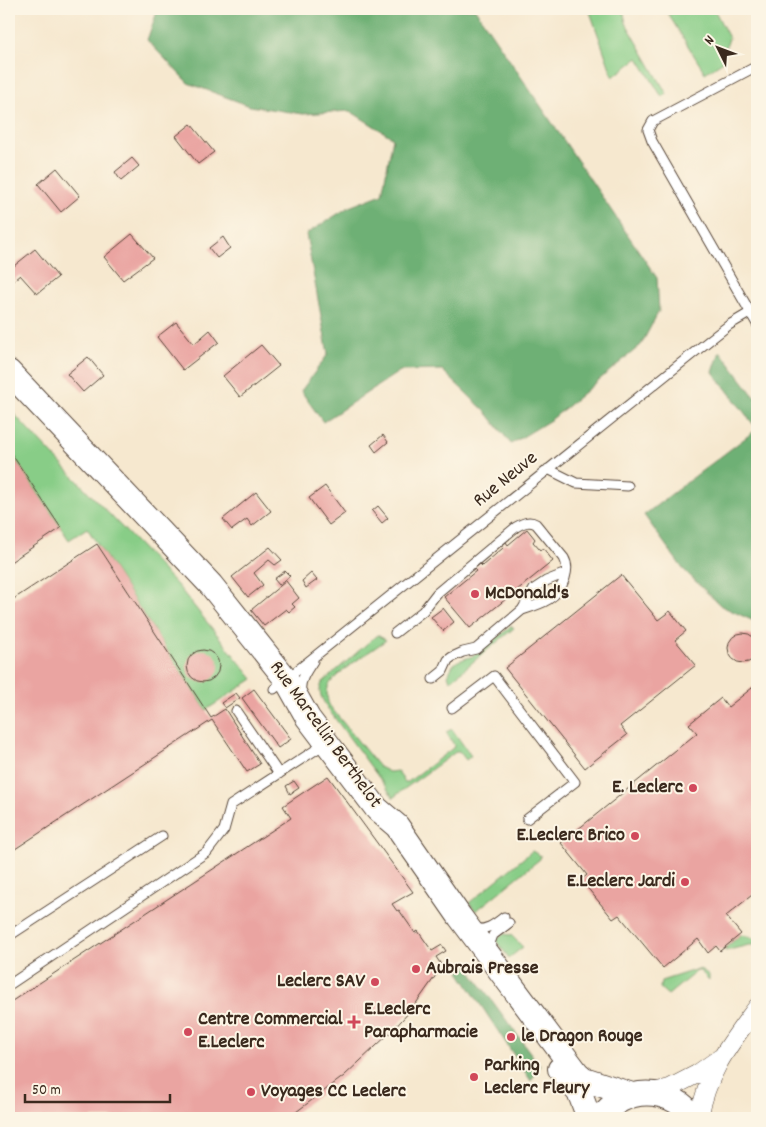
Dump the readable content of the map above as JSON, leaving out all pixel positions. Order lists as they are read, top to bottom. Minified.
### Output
{"streets":{"main road":["Rue Marcellin Berthelot"],"lane":["Rue Neuve"]},"crossings":[["Rue Neuve","Rue Marcellin Berthelot"]],"places":{"other":["McDonald's","E. Leclerc","E.Leclerc Brico","E.Leclerc Jardi","Aubrais Presse","Leclerc SAV","Centre Commercial E.Leclerc","le Dragon Rouge","Parking Leclerc Fleury","Voyages CC Leclerc"],"health":["E.Leclerc Parapharmacie"]},"scale_bar":"50 m","north":"top left"}
